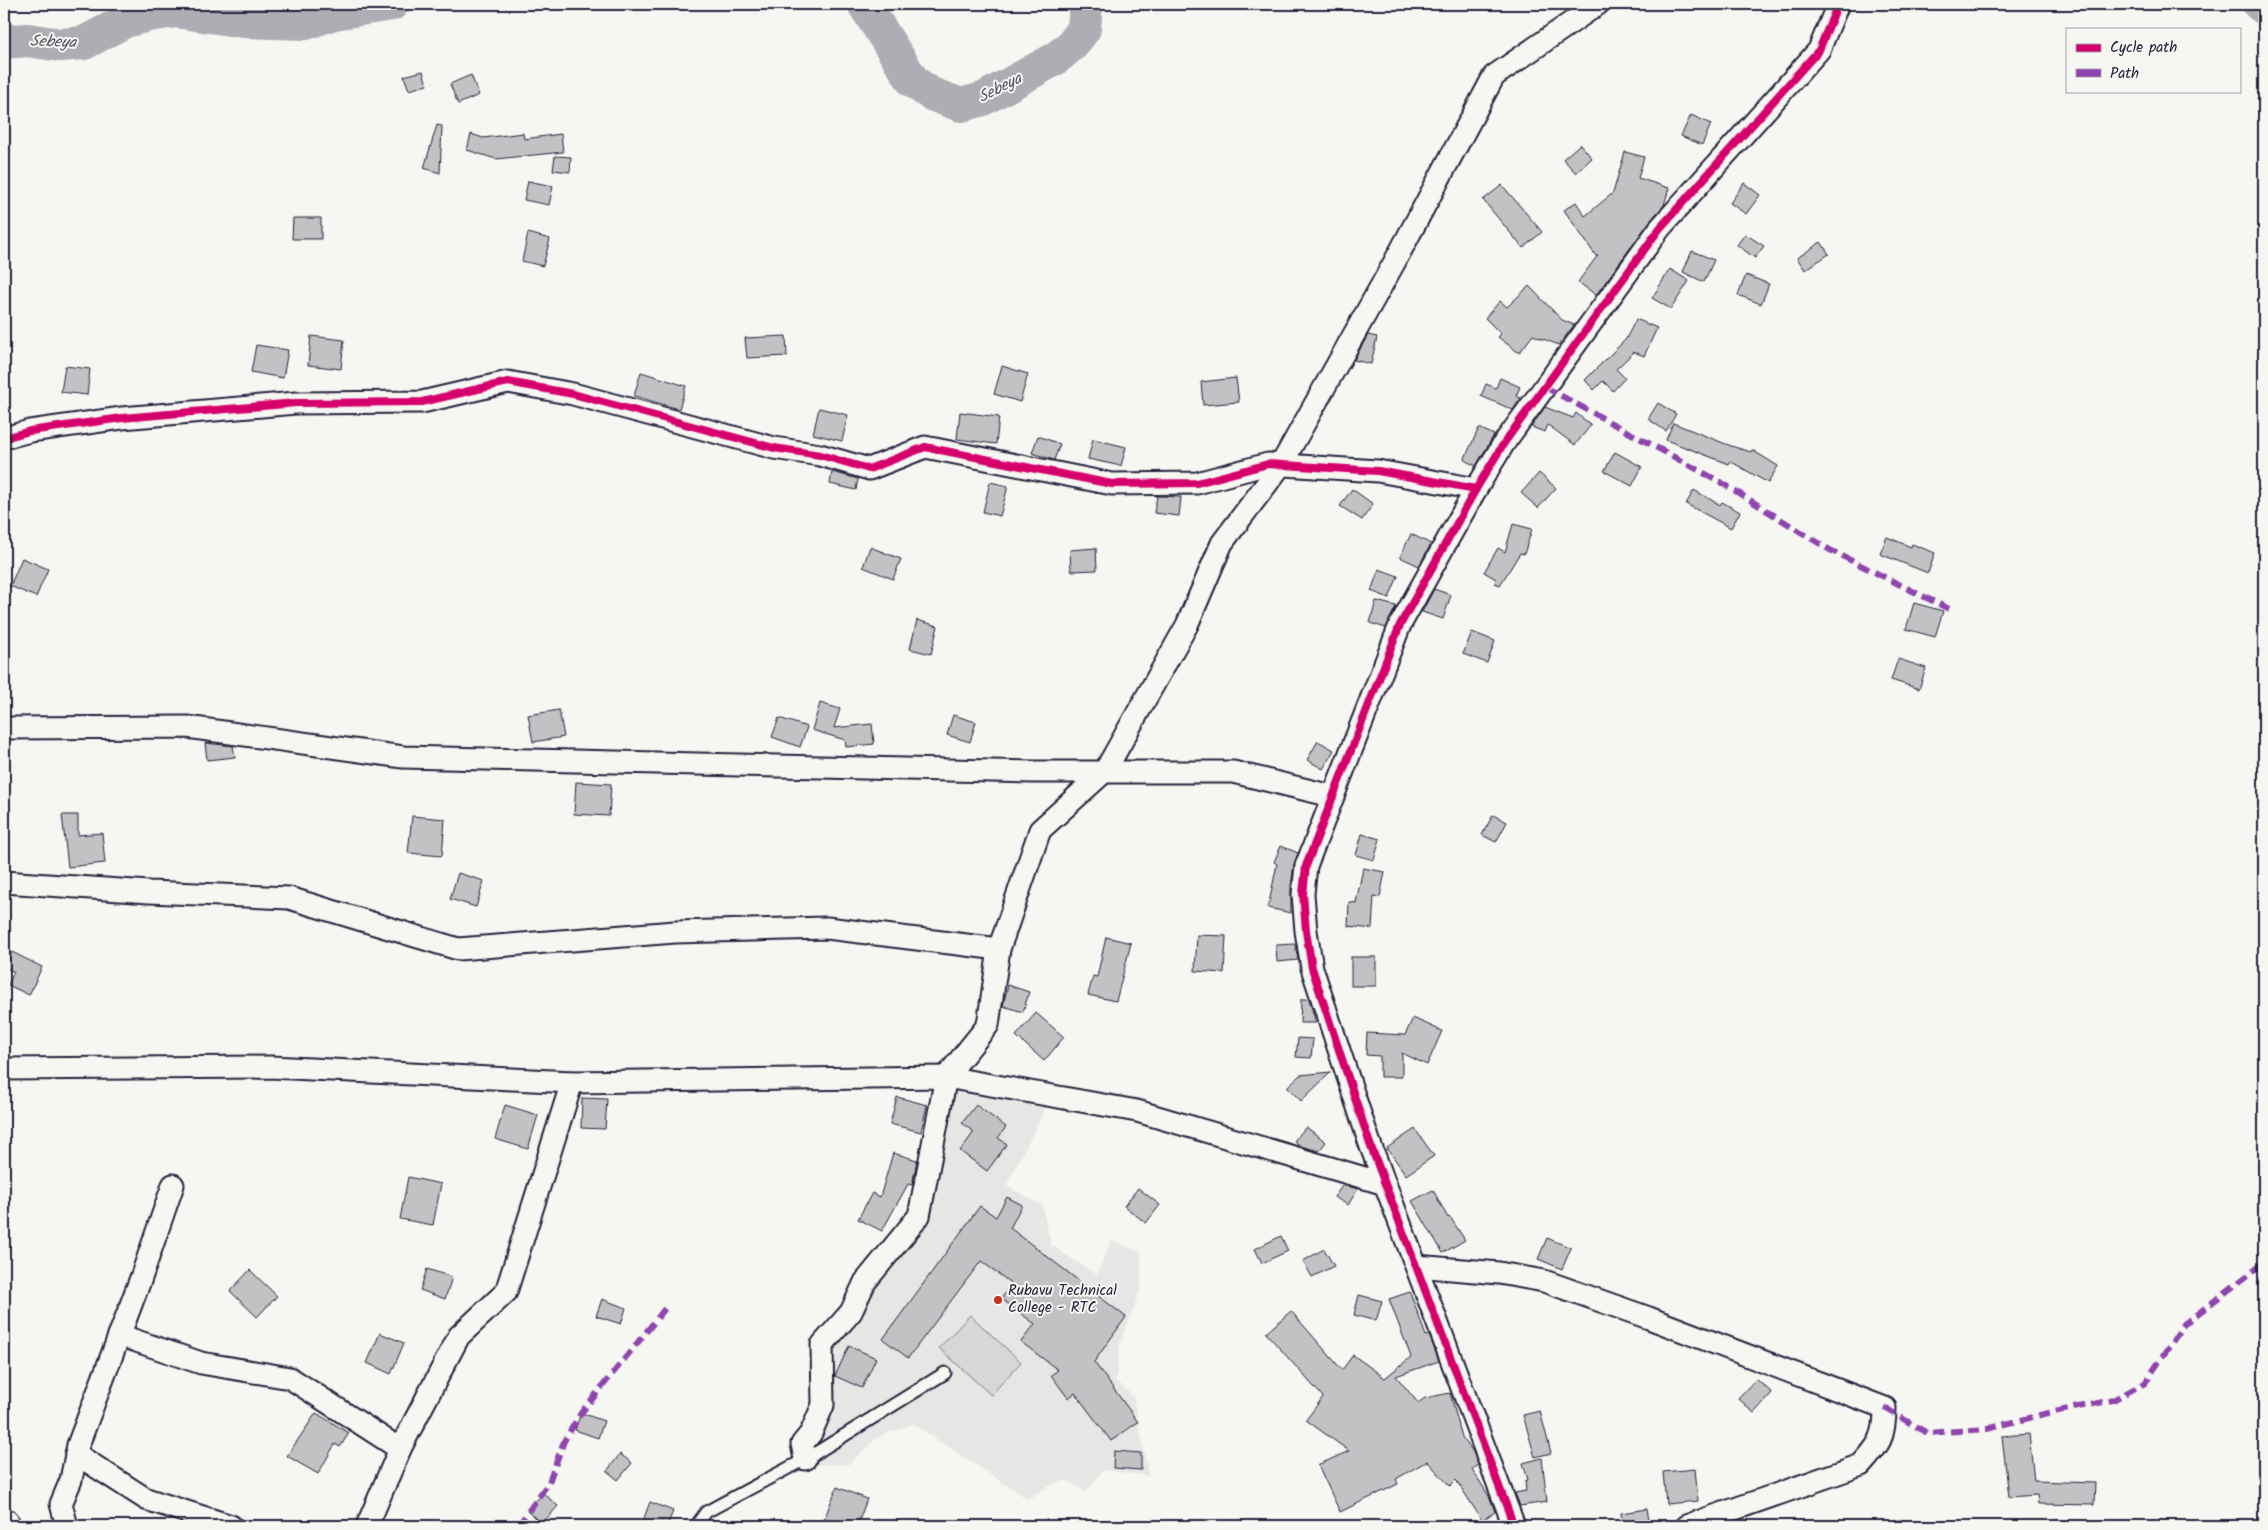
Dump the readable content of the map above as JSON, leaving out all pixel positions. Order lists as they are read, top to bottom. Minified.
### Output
{"water":["Sebeya"],"places":["Rubavu Technical College - RTC"],"legend":["Cycle path","Path"]}
